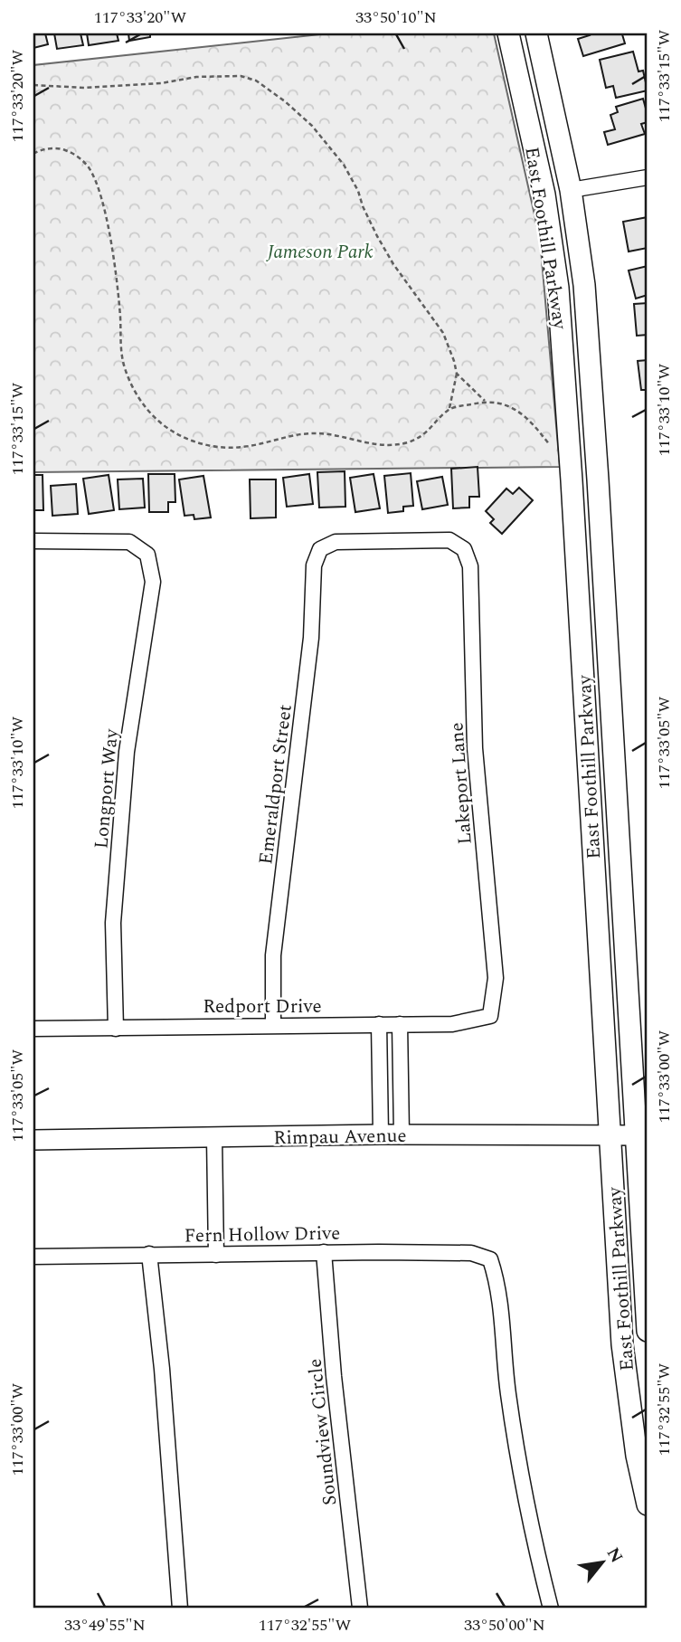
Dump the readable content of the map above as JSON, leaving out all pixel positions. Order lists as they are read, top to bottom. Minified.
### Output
{"streets":{"main road":["East Foothill Parkway","Rimpau Avenue"],"street":["Lakeport Lane","Emeraldport Street","Longport Way","Redport Drive","Fern Hollow Drive","Soundview Circle"]},"crossings":[["East Foothill Parkway","Rimpau Avenue"],["Lakeport Lane","Emeraldport Street"],["Lakeport Lane","Redport Drive"],["Emeraldport Street","Redport Drive"],["Longport Way","Redport Drive"],["Fern Hollow Drive","Soundview Circle"]],"parks":["Jameson Park"],"north":"top right","coordinates":["117°33'20\"W","33°50'10\"N","117°33'15\"W","117°33'10\"W","117°33'05\"W","117°33'00\"W","117°32'55\"W","33°49'55\"N","33°50'00\"N"]}
